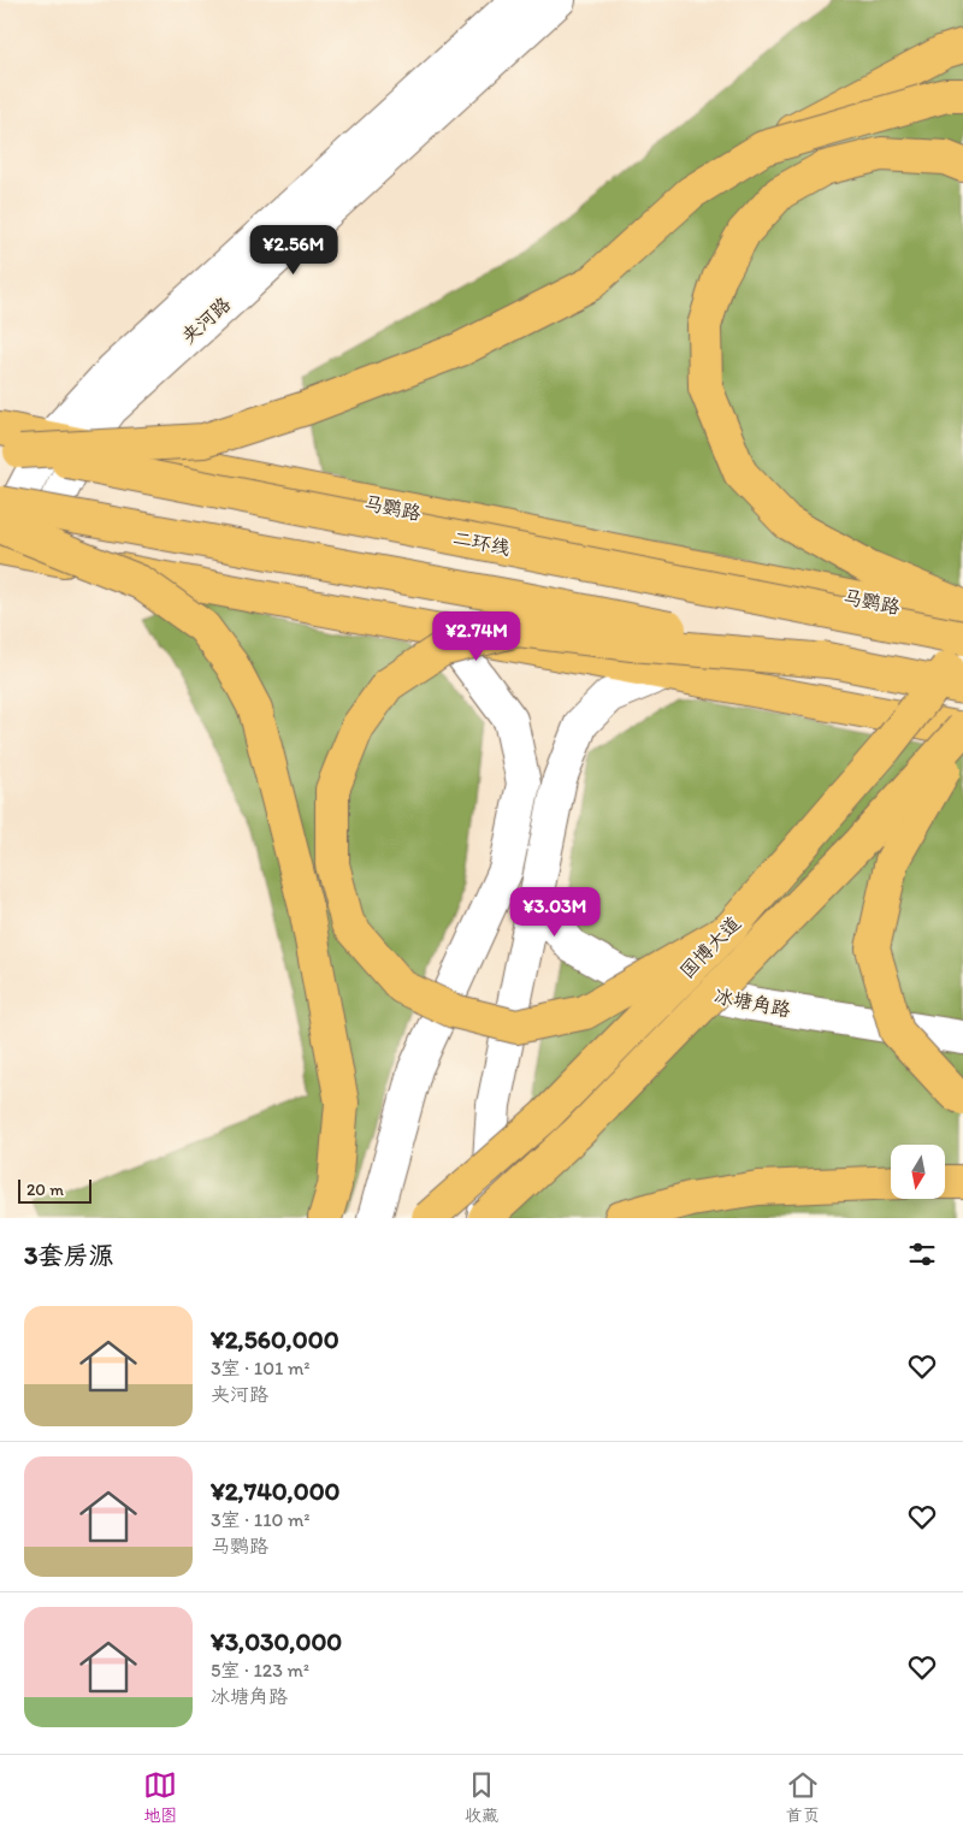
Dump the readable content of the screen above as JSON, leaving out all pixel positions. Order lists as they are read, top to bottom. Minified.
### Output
{"streets":{"main road":["马鹦路","二环线","国博大道"],"street":["夹河路","冰塘角路"]},"crossings":[["夹河路","马鹦路"],["夹河路","二环线"],["马鹦路","二环线"]],"scale_bar":"20 m","north":"bottom","page":{"price":["¥2.56M","¥2.74M","¥3.03M"],"scale":"20 m","heading":"3套房源","list":[{"name":"¥2,560,000","note":"3室 · 101 m² · 夹河路"},{"name":"¥2,740,000","note":"3室 · 110 m² · 马鹦路"},{"name":"¥3,030,000","note":"5室 · 123 m² · 冰塘角路"}],"tabs":["地图","收藏","首页"]}}
